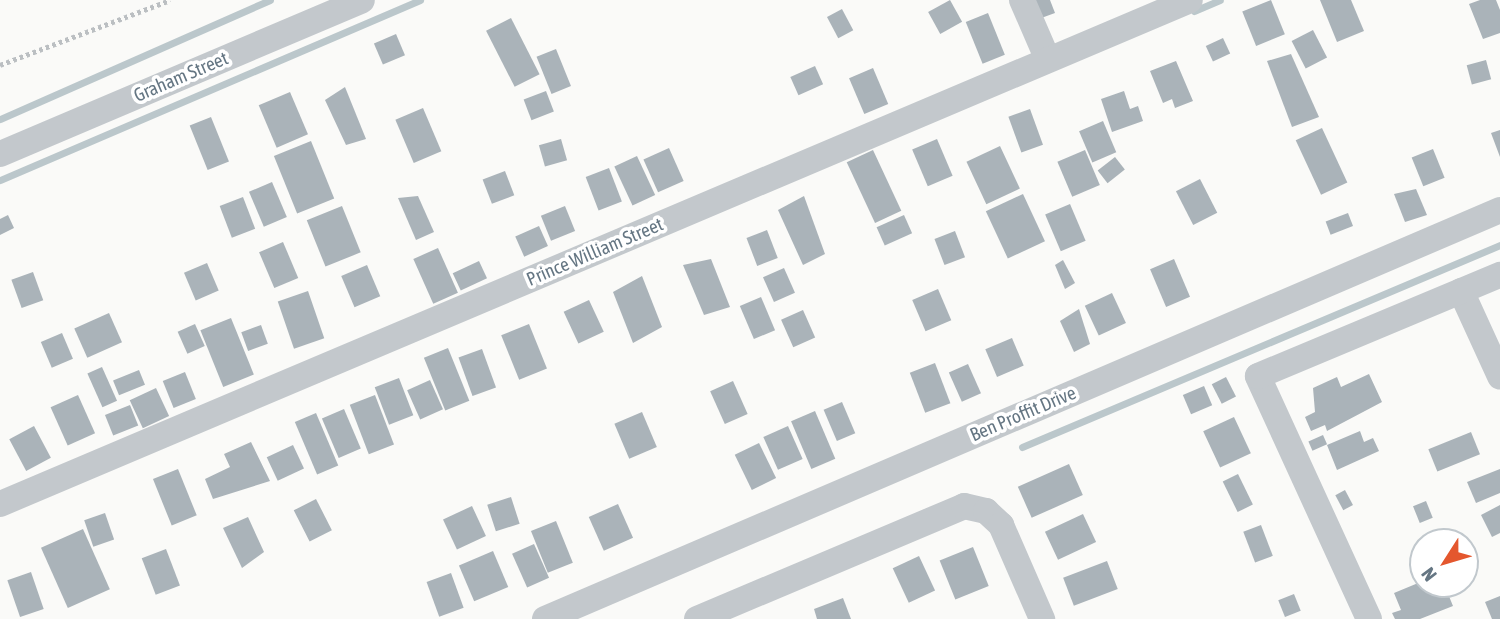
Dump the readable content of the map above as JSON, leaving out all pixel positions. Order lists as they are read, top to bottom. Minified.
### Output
{"streets":{"street":["Graham Street","Prince William Street","Ben Proffit Drive"]},"north":"bottom left"}
